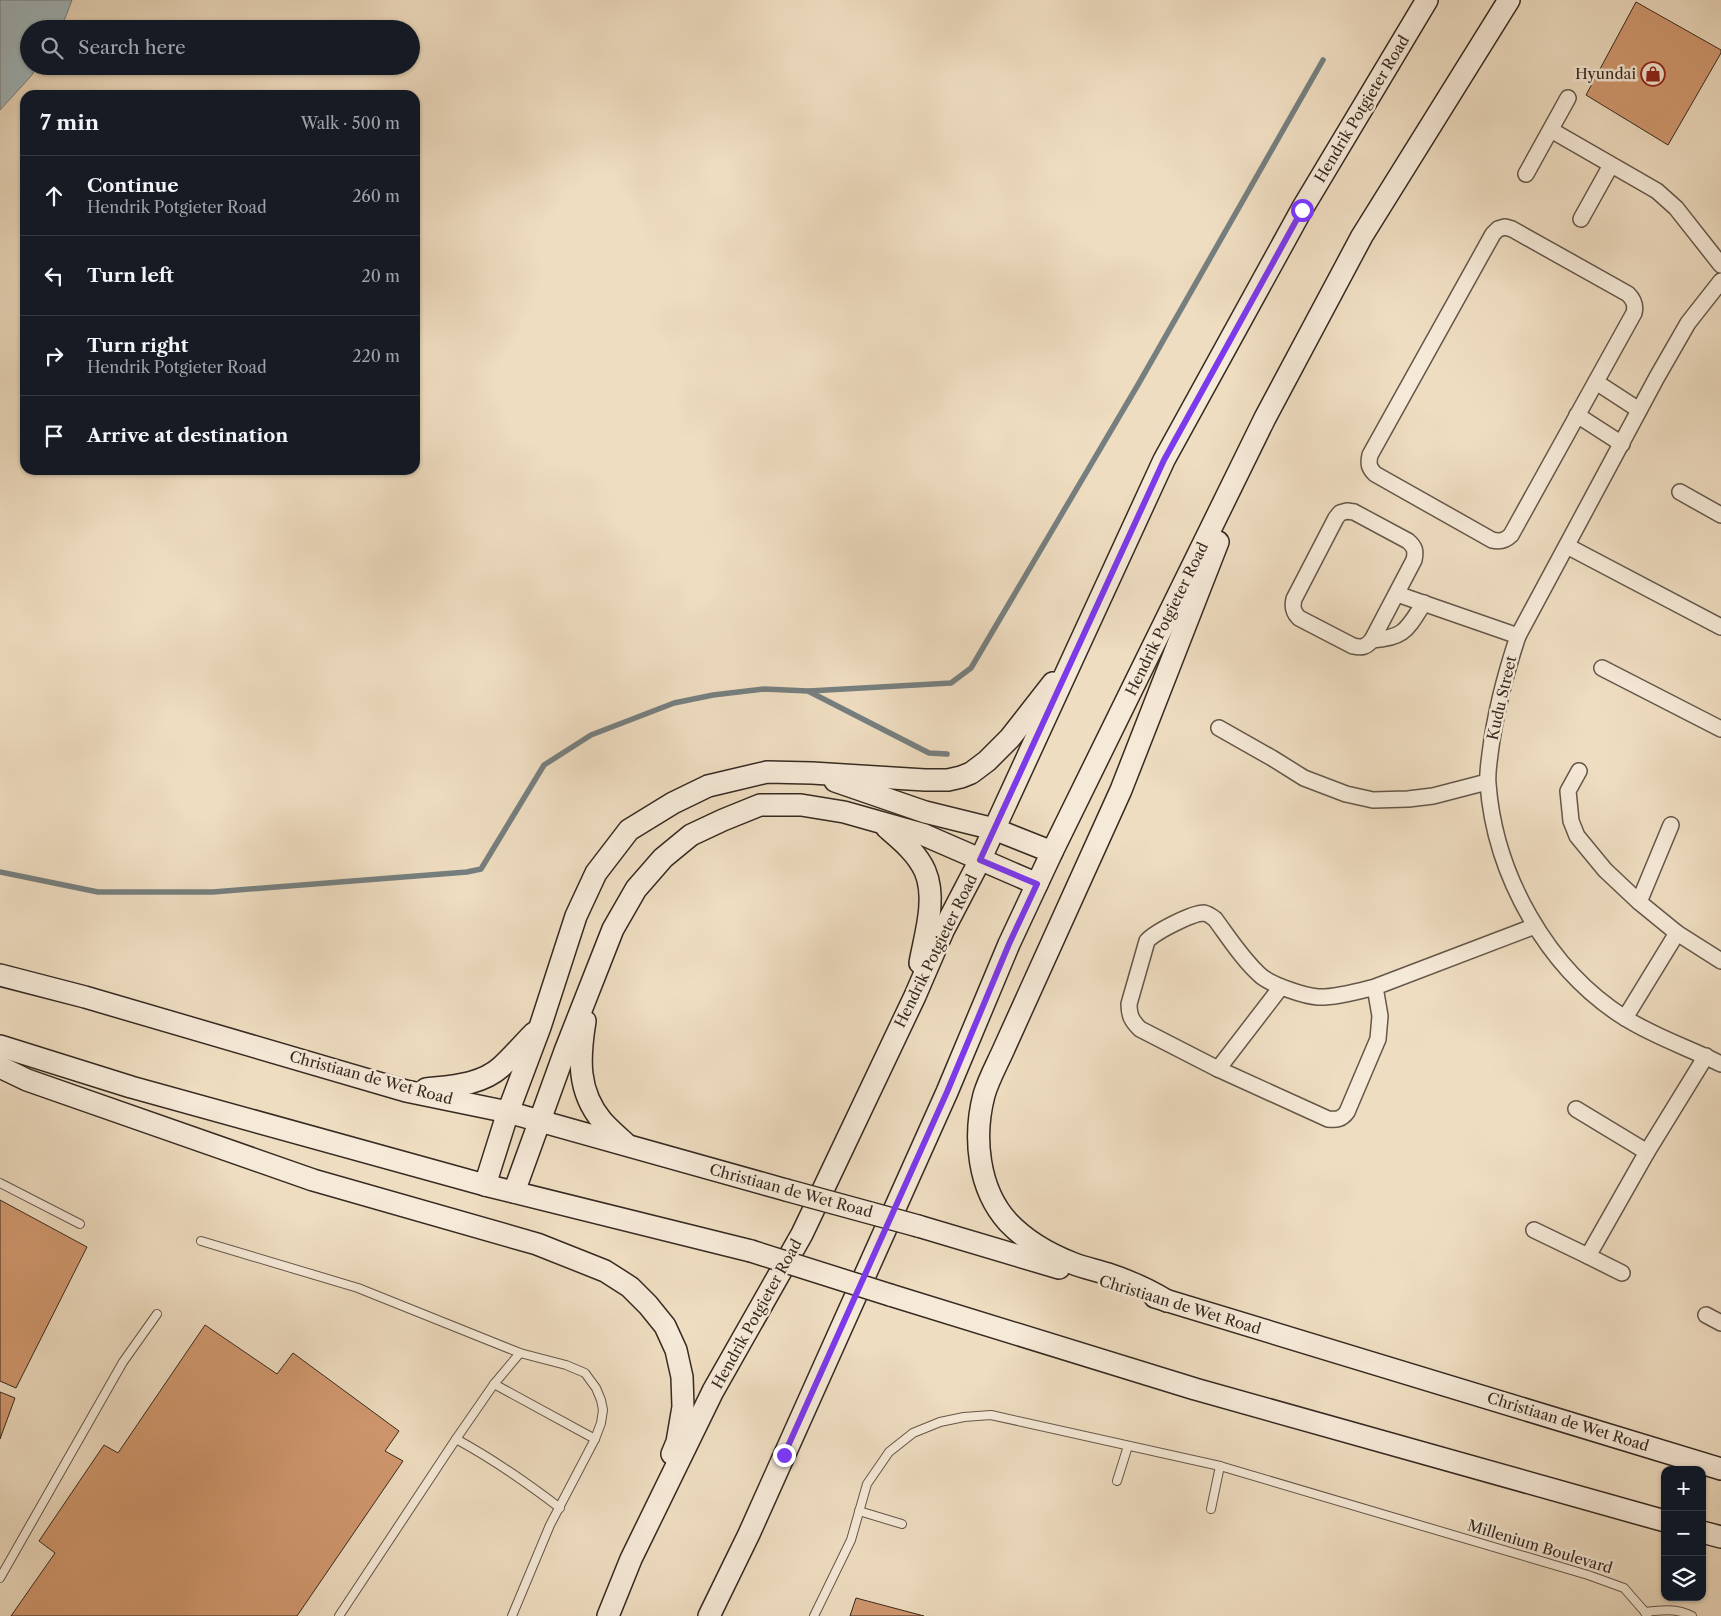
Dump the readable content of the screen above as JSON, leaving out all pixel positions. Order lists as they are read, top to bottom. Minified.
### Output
{"streets":{"main road":["Hendrik Potgieter Road","Christiaan de Wet Road"],"street":["Kudu Street"],"lane":["Millenium Boulevard"]},"places":{"shop":["Hyundai"]},"page":{"search":"Search here","heading":["7 min","Walk · 500 m"],"list":[["Continue","Hendrik Potgieter Road","260 m"],["Turn left","20 m"],["Turn right","Hendrik Potgieter Road","220 m"],"Arrive at destination"],"map_buttons":["+","−"]}}
